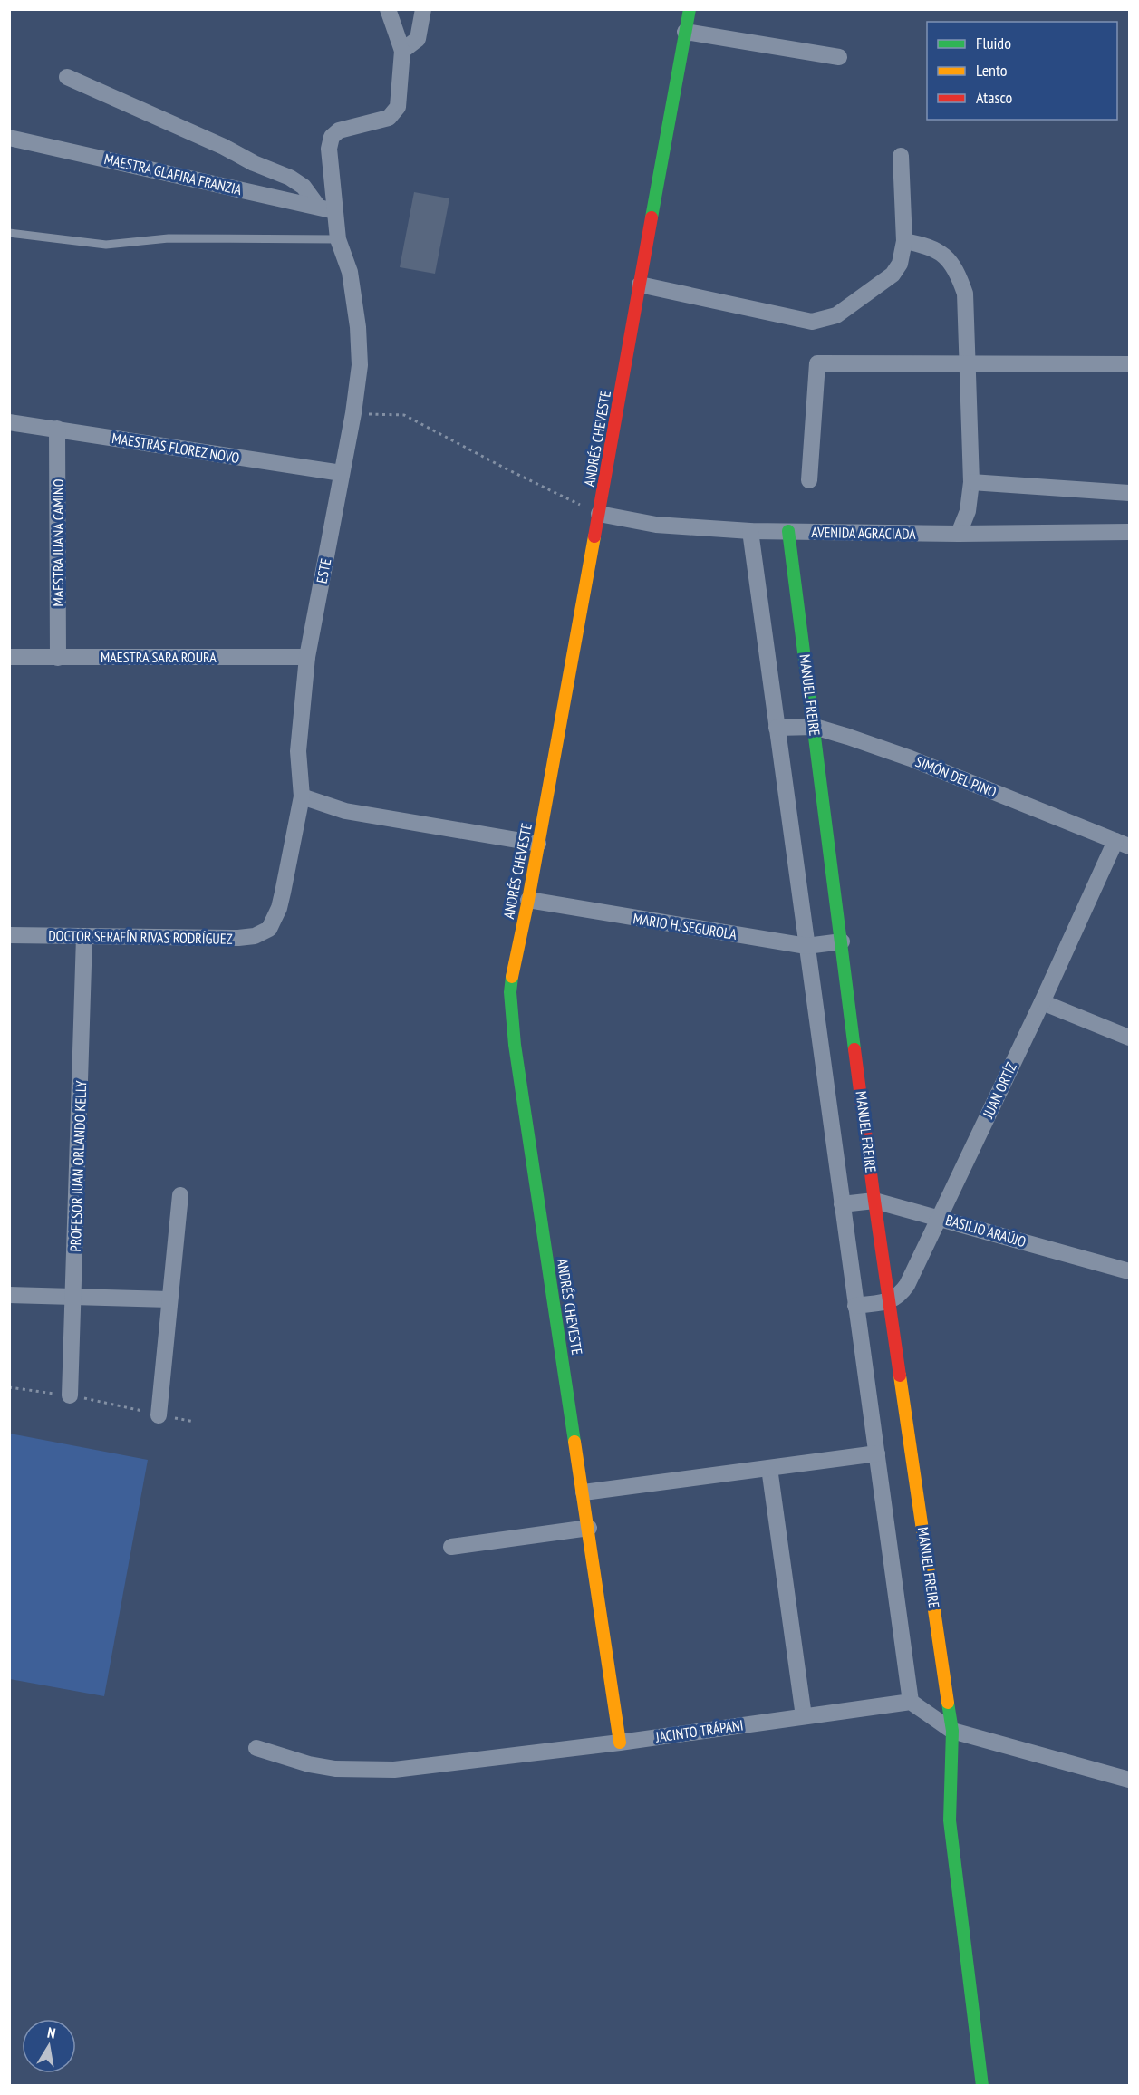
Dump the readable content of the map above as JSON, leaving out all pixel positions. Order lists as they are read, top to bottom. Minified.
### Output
{"streets":{"street":["MAESTRA GLAFIRA FRANZIA","ANDRÉS CHEVESTE","MAESTRAS FLOREZ NOVO","AVENIDA AGRACIADA","MAESTRA JUANA CAMINO","ESTE","MAESTRA SARA ROURA","MANUEL FREIRE","SIMÓN DEL PINO","MARIO H. SEGUROLA","DOCTOR SERAFÍN RIVAS RODRÍGUEZ","JUAN ORTÍZ","PROFESOR JUAN ORLANDO KELLY","BASILIO ARAÚJO","JACINTO TRÁPANI"]},"crossings":[["MAESTRA GLAFIRA FRANZIA","ESTE"],["ANDRÉS CHEVESTE","AVENIDA AGRACIADA"],["ANDRÉS CHEVESTE","MARIO H. SEGUROLA"],["ANDRÉS CHEVESTE","JACINTO TRÁPANI"],["MAESTRAS FLOREZ NOVO","MAESTRA JUANA CAMINO"],["MAESTRAS FLOREZ NOVO","ESTE"],["AVENIDA AGRACIADA","MANUEL FREIRE"],["MAESTRA JUANA CAMINO","MAESTRA SARA ROURA"],["ESTE","MAESTRA SARA ROURA"],["ESTE","DOCTOR SERAFÍN RIVAS RODRÍGUEZ"],["MANUEL FREIRE","SIMÓN DEL PINO"],["MANUEL FREIRE","MARIO H. SEGUROLA"],["MANUEL FREIRE","JUAN ORTÍZ"],["MANUEL FREIRE","BASILIO ARAÚJO"],["SIMÓN DEL PINO","JUAN ORTÍZ"],["DOCTOR SERAFÍN RIVAS RODRÍGUEZ","PROFESOR JUAN ORLANDO KELLY"],["JUAN ORTÍZ","BASILIO ARAÚJO"]],"legend":["Fluido","Lento","Atasco"],"north":"top"}
